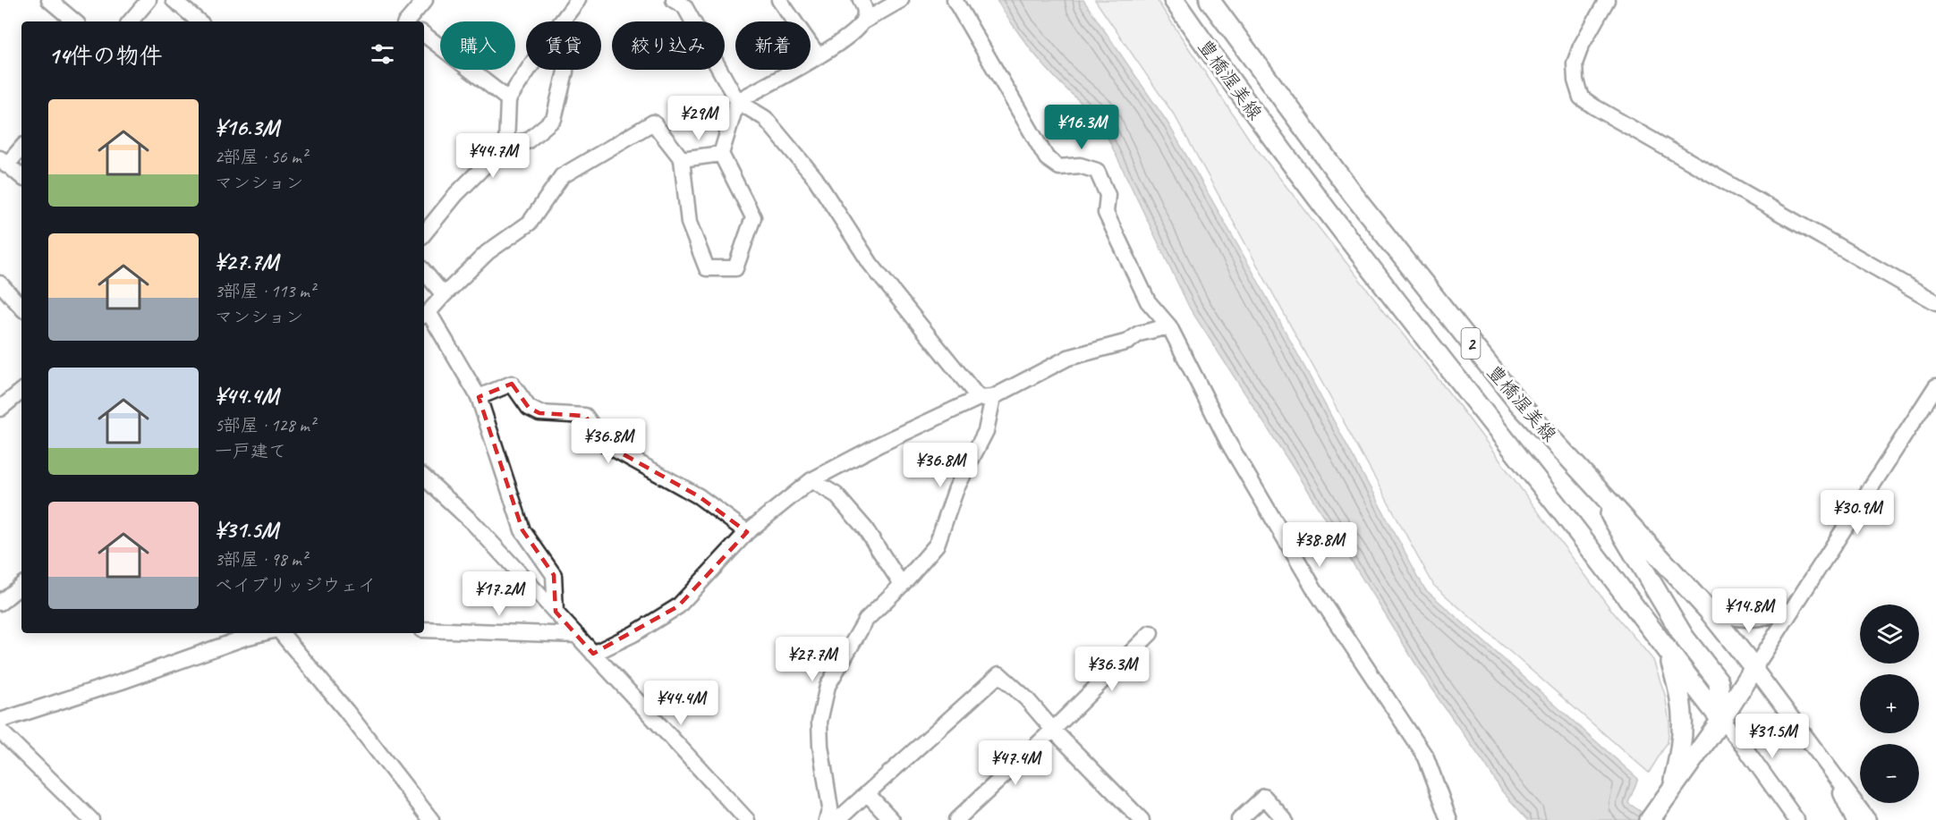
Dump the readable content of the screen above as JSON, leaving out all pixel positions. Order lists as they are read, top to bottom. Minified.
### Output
{"streets":{"main road":["豊橋渥美線","2"]},"page":{"chip":["購入","賃貸","絞り込み","新着"],"heading":"14件の物件","list":[{"name":"¥16.3M","note":"2部屋 · 56 m² · マンション"},{"name":"¥27.7M","note":"3部屋 · 113 m² · マンション"},{"name":"¥44.4M","note":"5部屋 · 128 m² · 一戸建て"},{"name":"¥31.5M","note":"3部屋 · 98 m² · ベイブリッジウェイ"}],"price":["¥29M","¥16.3M","¥44.7M","¥36.8M","¥36.8M","¥30.9M","¥38.8M","¥17.2M","¥14.8M","¥27.7M","¥36.3M","¥44.4M","¥31.5M","¥47.4M"],"map_buttons":["+","−"]}}
